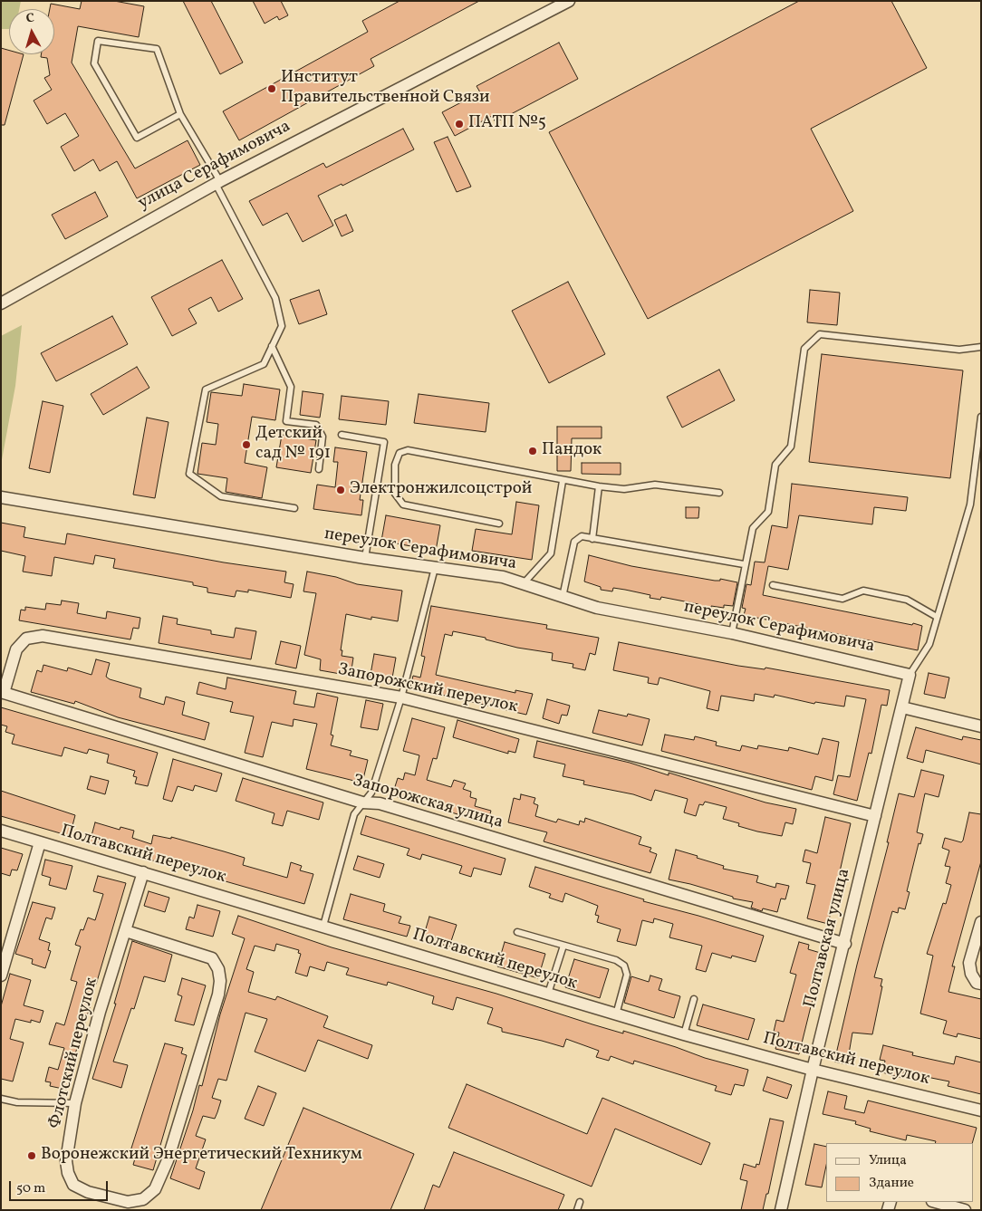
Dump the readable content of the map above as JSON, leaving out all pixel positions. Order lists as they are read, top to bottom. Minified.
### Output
{"streets":{"street":["улица Серафимовича","переулок Серафимовича","Запорожский переулок","Запорожская улица","Полтавский переулок","Полтавская улица","Флотский переулок"]},"crossings":[["переулок Серафимовича","Полтавская улица"],["Запорожский переулок","Запорожская улица"],["Запорожский переулок","Полтавская улица"],["Запорожская улица","Полтавская улица"],["Полтавский переулок","Полтавская улица"],["Полтавский переулок","Флотский переулок"]],"places":["Институт Правительственной Связи","ПАТП №5","Детский сад № 191","Пандок","Электронжилсоцстрой","Воронежский Энергетический Техникум"],"legend":["Улица","Здание"],"scale_bar":"50 m","north":"top"}
